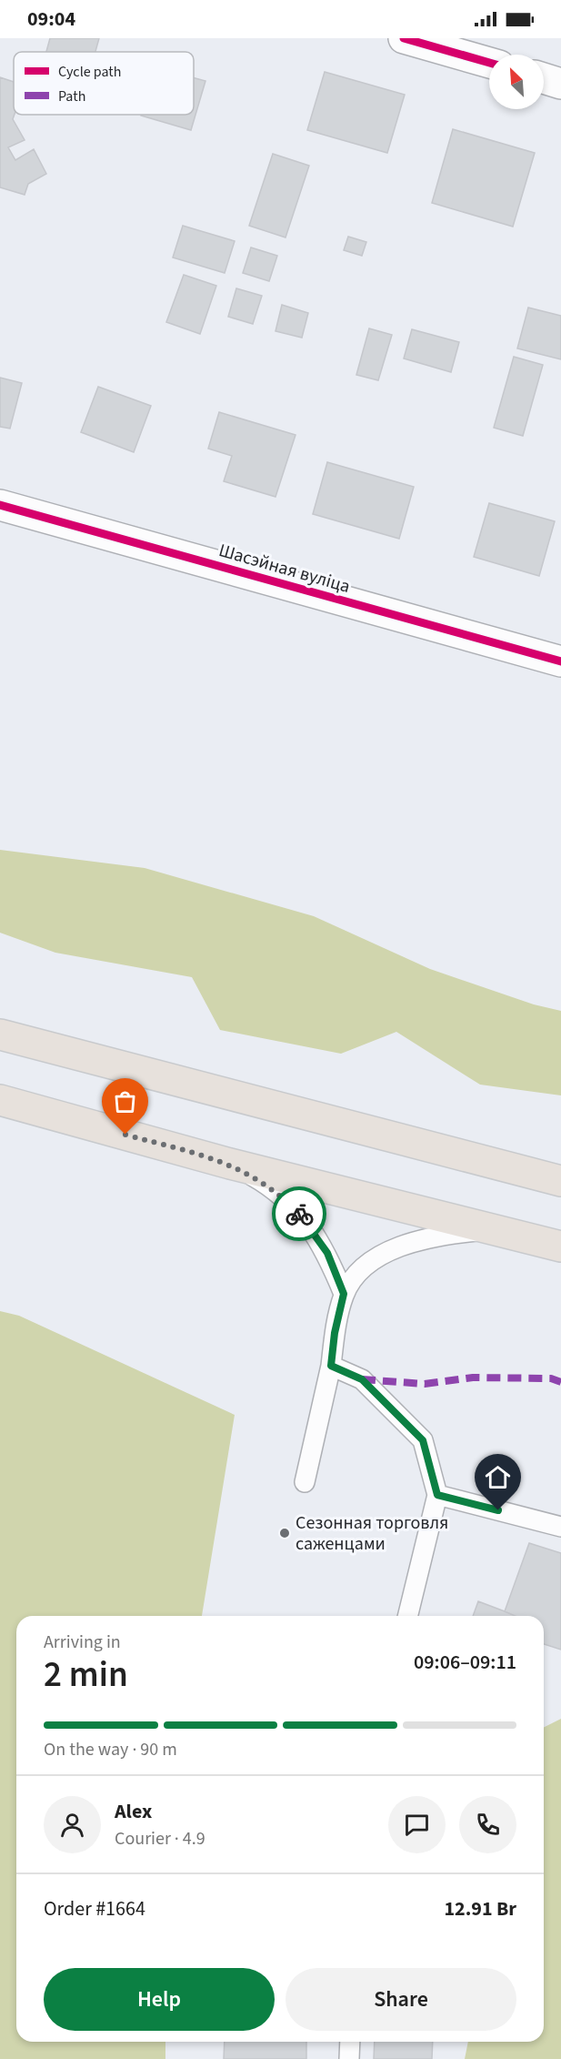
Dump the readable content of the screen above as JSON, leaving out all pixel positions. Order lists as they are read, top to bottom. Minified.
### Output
{"streets":{"street":["Шасэйная вуліца"]},"places":["Сезонная торговля саженцами"],"legend":["Cycle path","Path"],"north":"top left","page":{"status":"09:04","heading":["2 min","Arriving in","09:06–09:11"],"panel":["Alex","Courier · 4.9","Order #1664","12.91 Br"],"bar":"On the way · 90 m","buttons":["Help","Share"]}}
